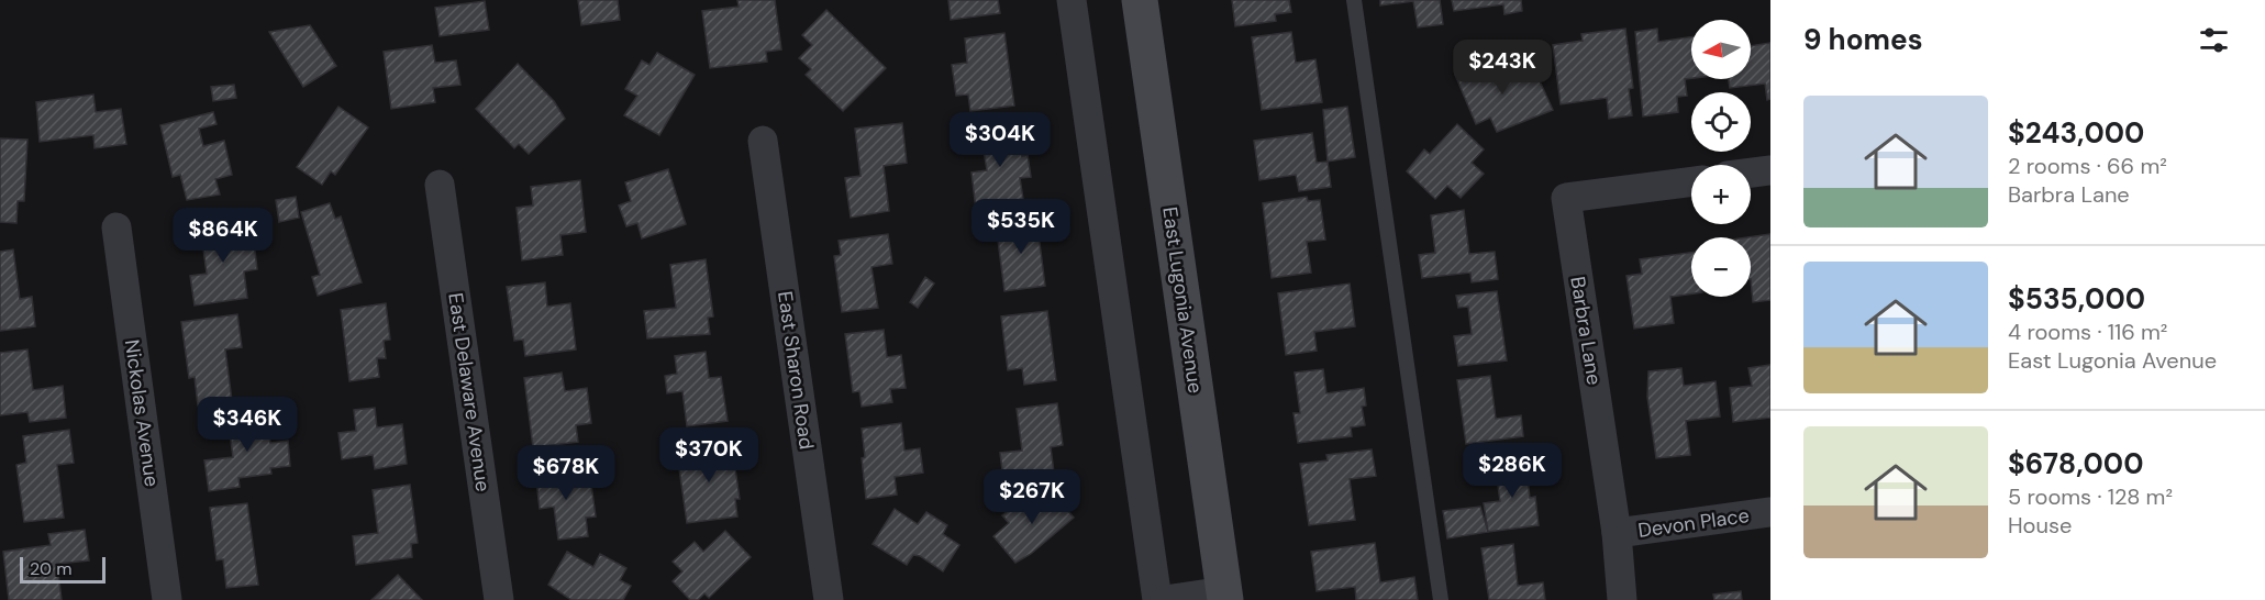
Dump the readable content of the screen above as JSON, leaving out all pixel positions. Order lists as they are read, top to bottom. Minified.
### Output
{"streets":{"main road":["East Lugonia Avenue"],"street":["Barbra Lane","East Sharon Road","East Delaware Avenue","Nickolas Avenue","Devon Place"]},"crossings":[["Barbra Lane","Devon Place"]],"scale_bar":"20 m","north":"left","page":{"heading":"9 homes","map_buttons":["+","−"],"price":["$243K","$304K","$535K","$864K","$346K","$370K","$286K","$678K","$267K"],"list":[{"name":"$243,000","note":"2 rooms · 66 m² · Barbra Lane"},{"name":"$535,000","note":"4 rooms · 116 m² · East Lugonia Avenue"},{"name":"$678,000","note":"5 rooms · 128 m² · House"}],"scale":"20 m"}}
